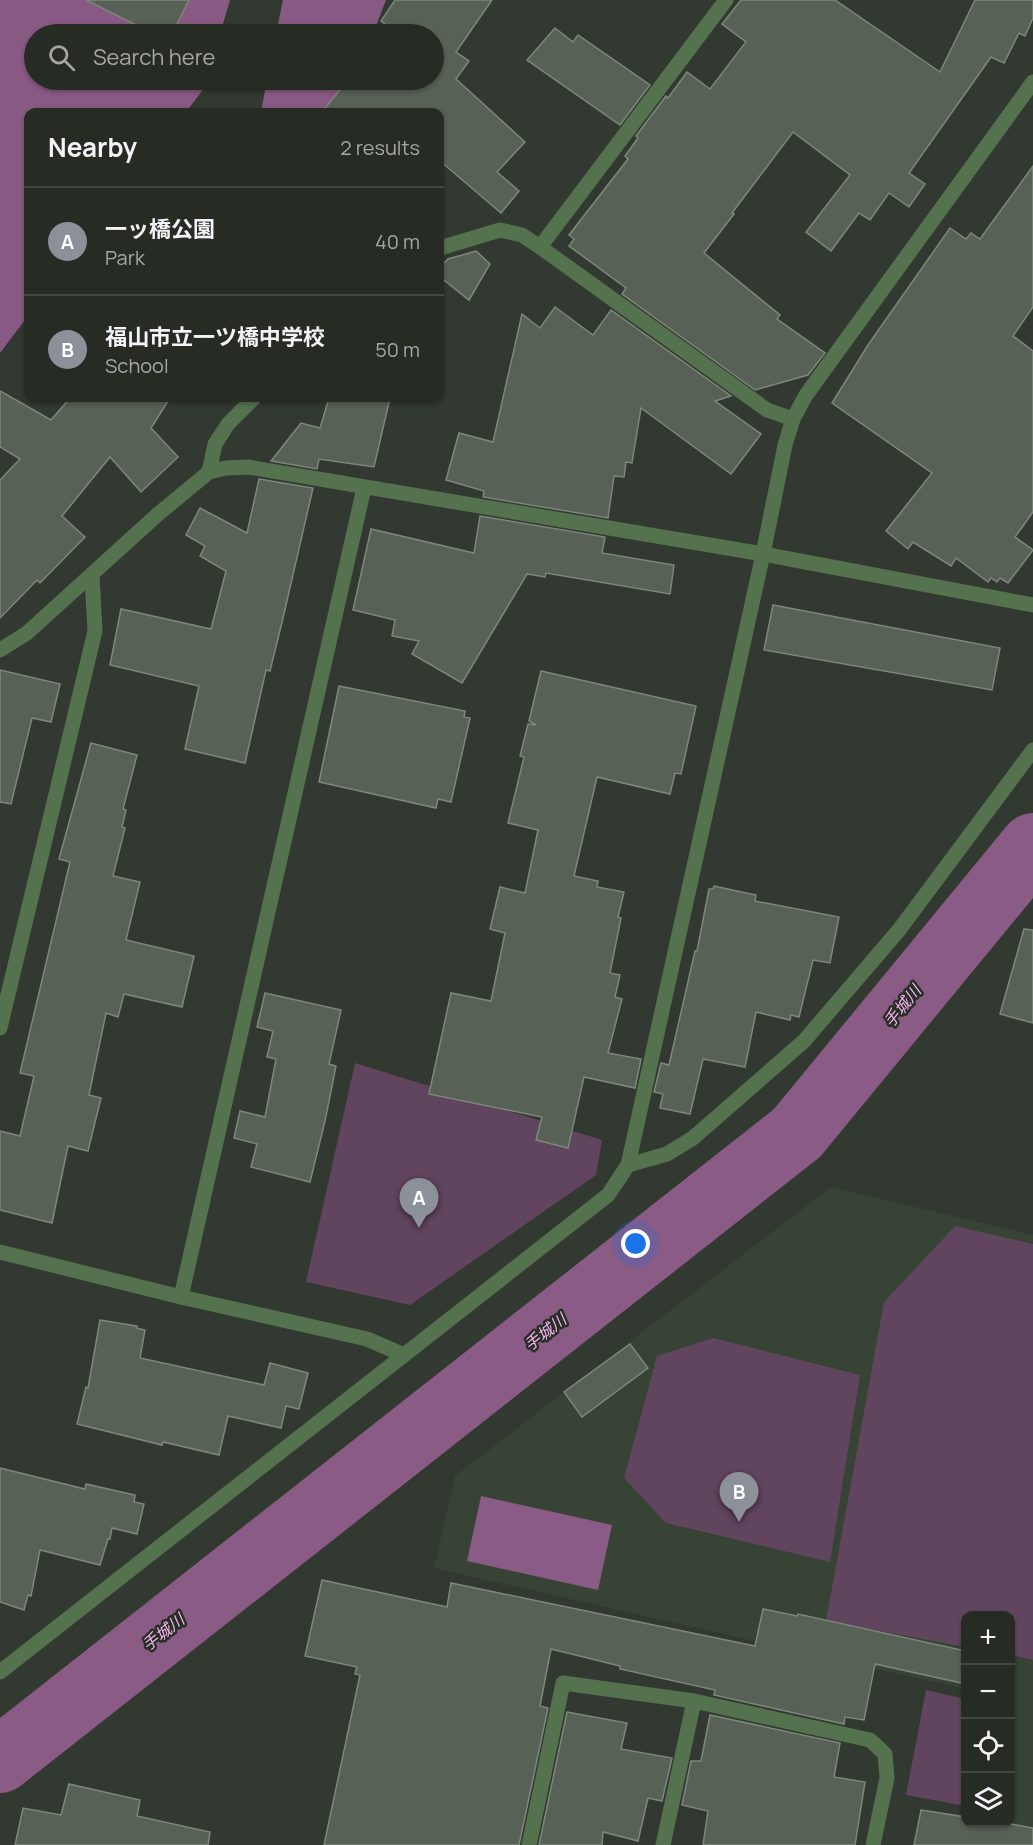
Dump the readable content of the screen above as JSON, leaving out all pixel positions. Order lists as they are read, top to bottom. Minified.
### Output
{"water":["手城川"],"page":{"search":"Search here","heading":["Nearby","2 results"],"list":[{"mark":"A","name":"一ッ橋公園","note":"Park","value":"40 m"},{"mark":"B","name":"福山市立一ツ橋中学校","note":"School","value":"50 m"}],"pins":["A","B"],"map_buttons":["+","−"]}}
